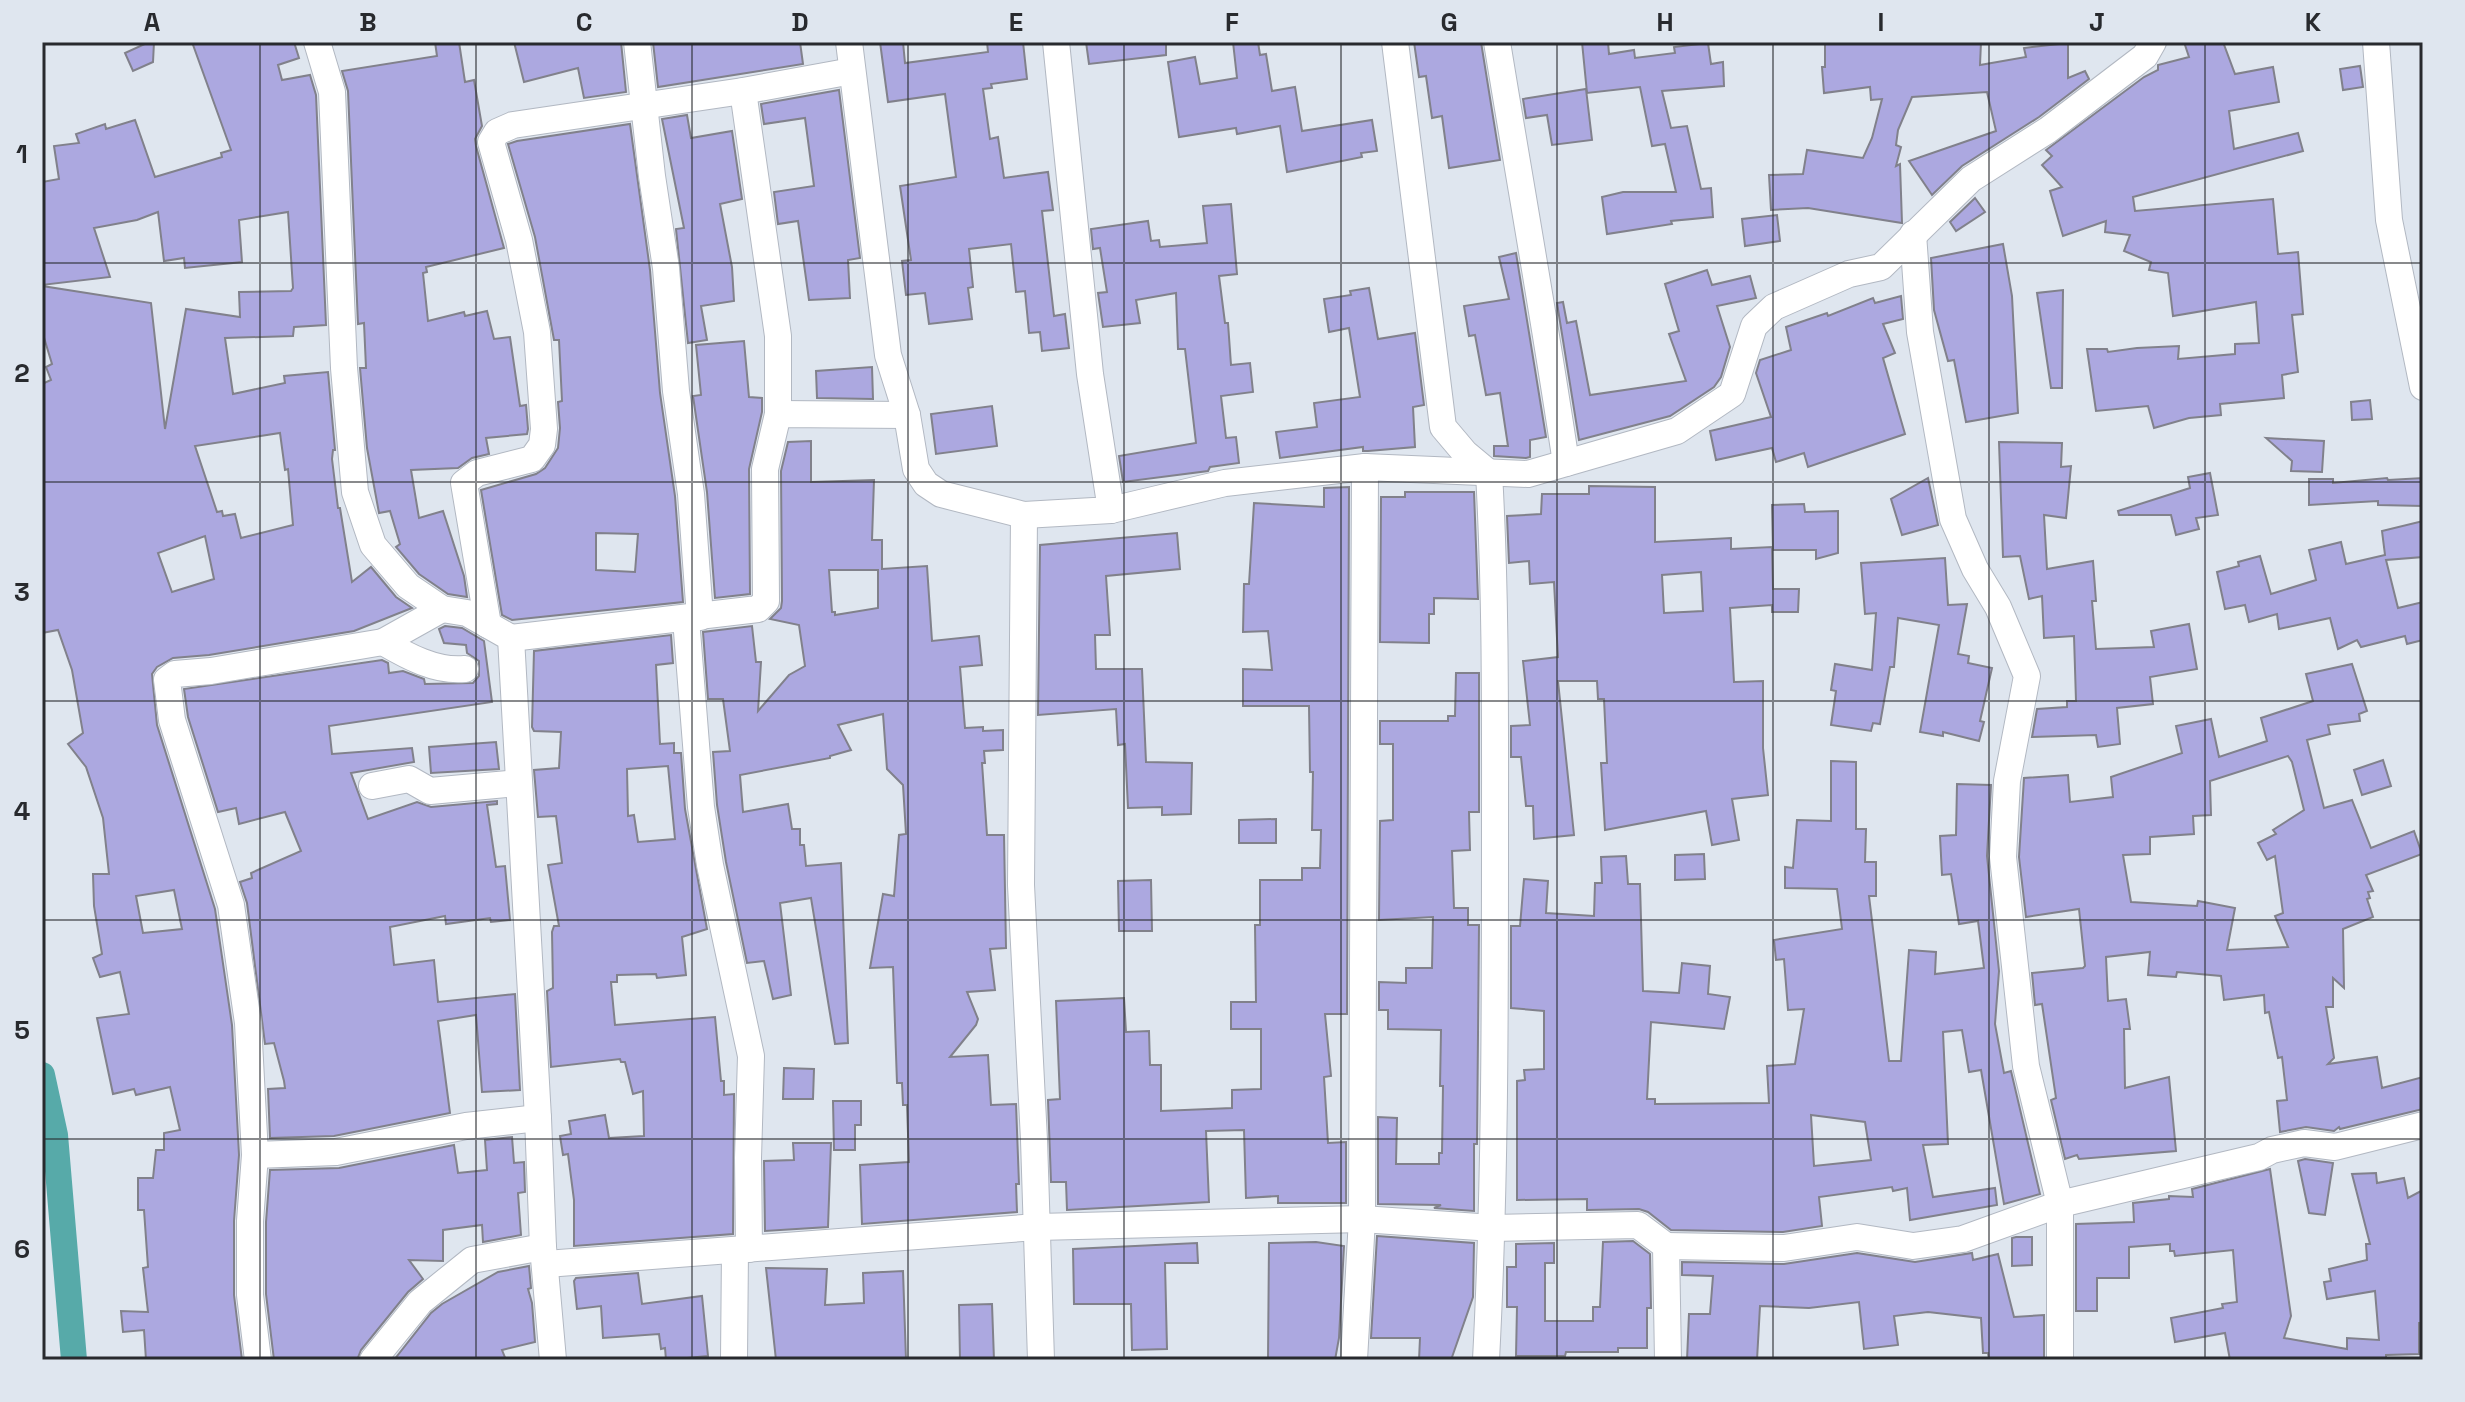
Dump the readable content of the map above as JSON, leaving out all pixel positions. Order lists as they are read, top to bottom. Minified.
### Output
{"grid":{"columns":["A","B","C","D","E","F","G","H","I","J","K"],"rows":["1","2","3","4","5","6"]}}
